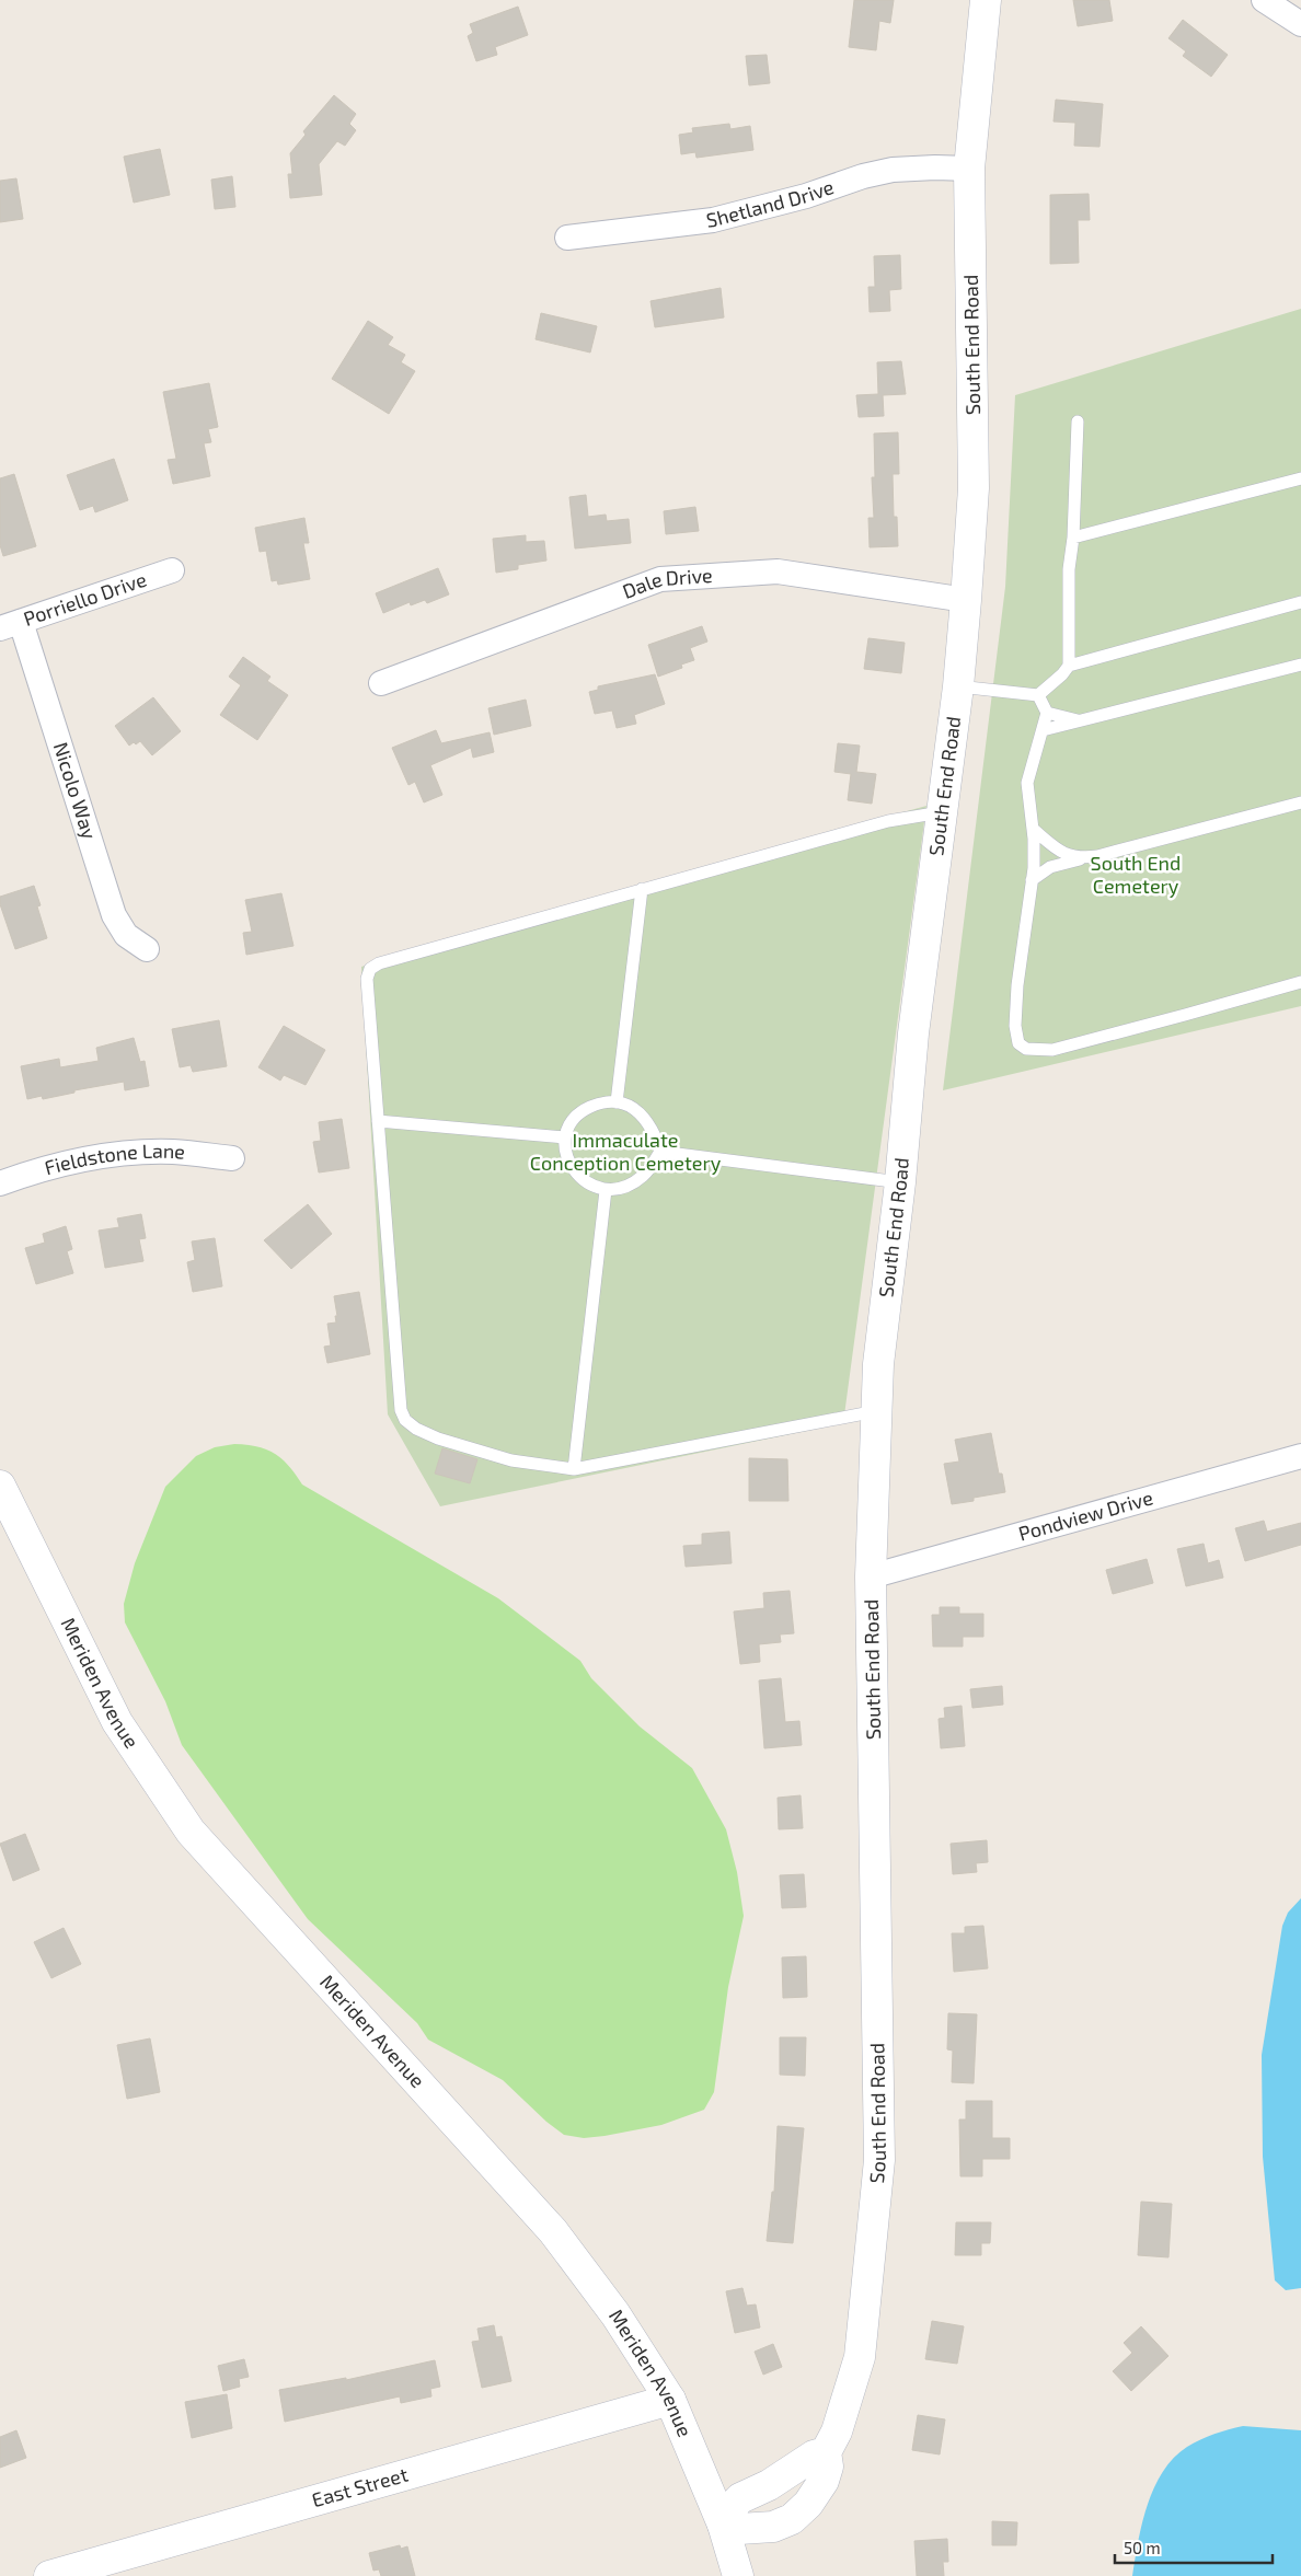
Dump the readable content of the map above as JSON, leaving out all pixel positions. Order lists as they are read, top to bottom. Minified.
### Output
{"streets":{"street":["Shetland Drive","South End Road","Dale Drive","Porriello Drive","Nicolo Way","Fieldstone Lane","Pondview Drive","Meriden Avenue","East Street"]},"crossings":[["Shetland Drive","South End Road"],["South End Road","Dale Drive"],["South End Road","Pondview Drive"],["South End Road","Meriden Avenue"],["Porriello Drive","Nicolo Way"],["Meriden Avenue","East Street"]],"parks":["South End Cemetery","Immaculate Conception Cemetery"],"scale_bar":"50 m"}
